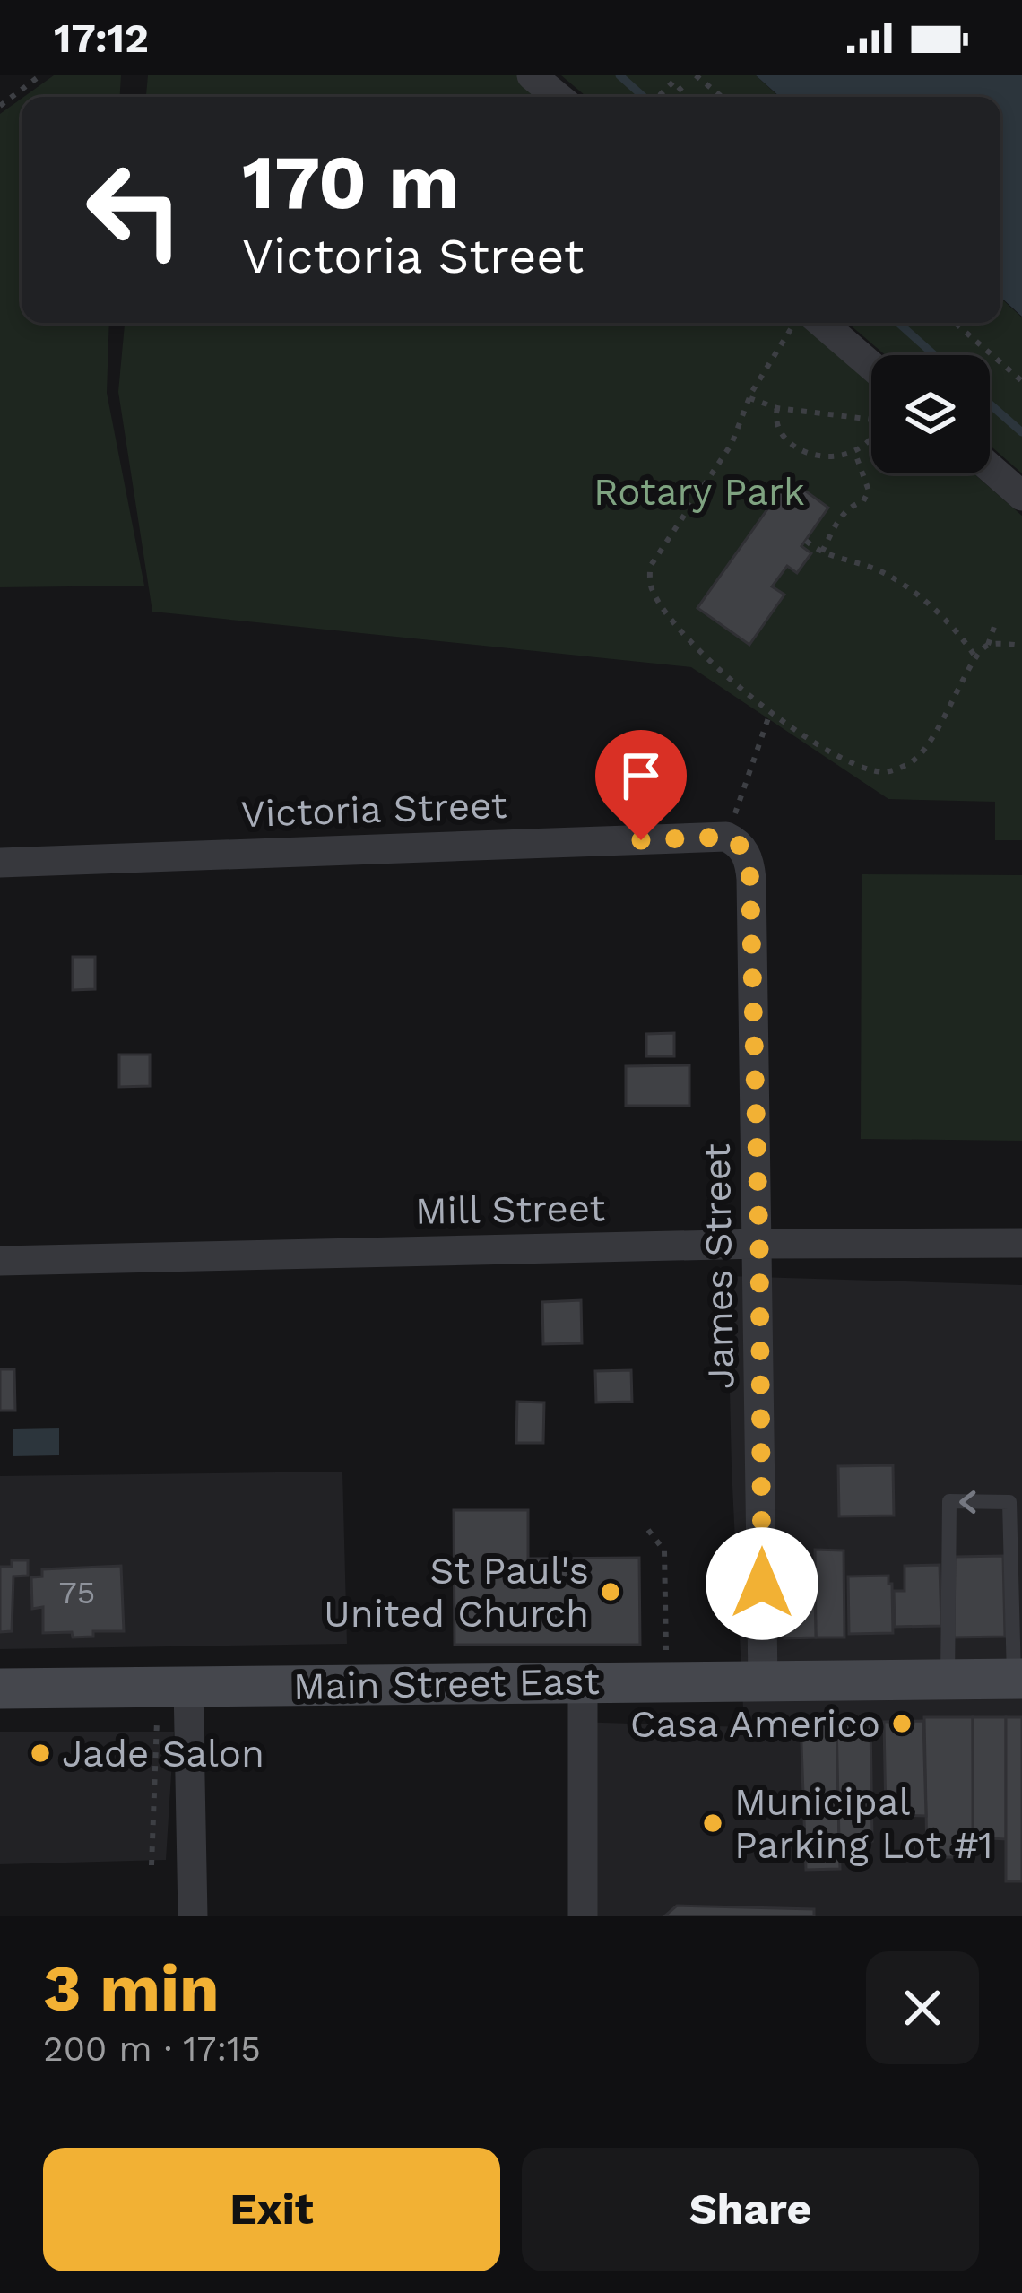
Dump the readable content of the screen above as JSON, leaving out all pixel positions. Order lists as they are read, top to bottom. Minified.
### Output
{"streets":{"main road":["Main Street East"],"street":["Victoria Street","Mill Street","James Street"]},"crossings":[["Victoria Street","James Street"],["Mill Street","James Street"],["James Street","Main Street East"]],"parks":["Rotary Park"],"places":["St Paul's United Church","Casa Americo","Jade Salon","Municipal Parking Lot #1"],"house_numbers":["75"],"page":{"status":"17:12","turn":["170 m","Victoria Street"],"heading":["3 min","200 m · 17:15"],"buttons":["Exit","Share"]}}
